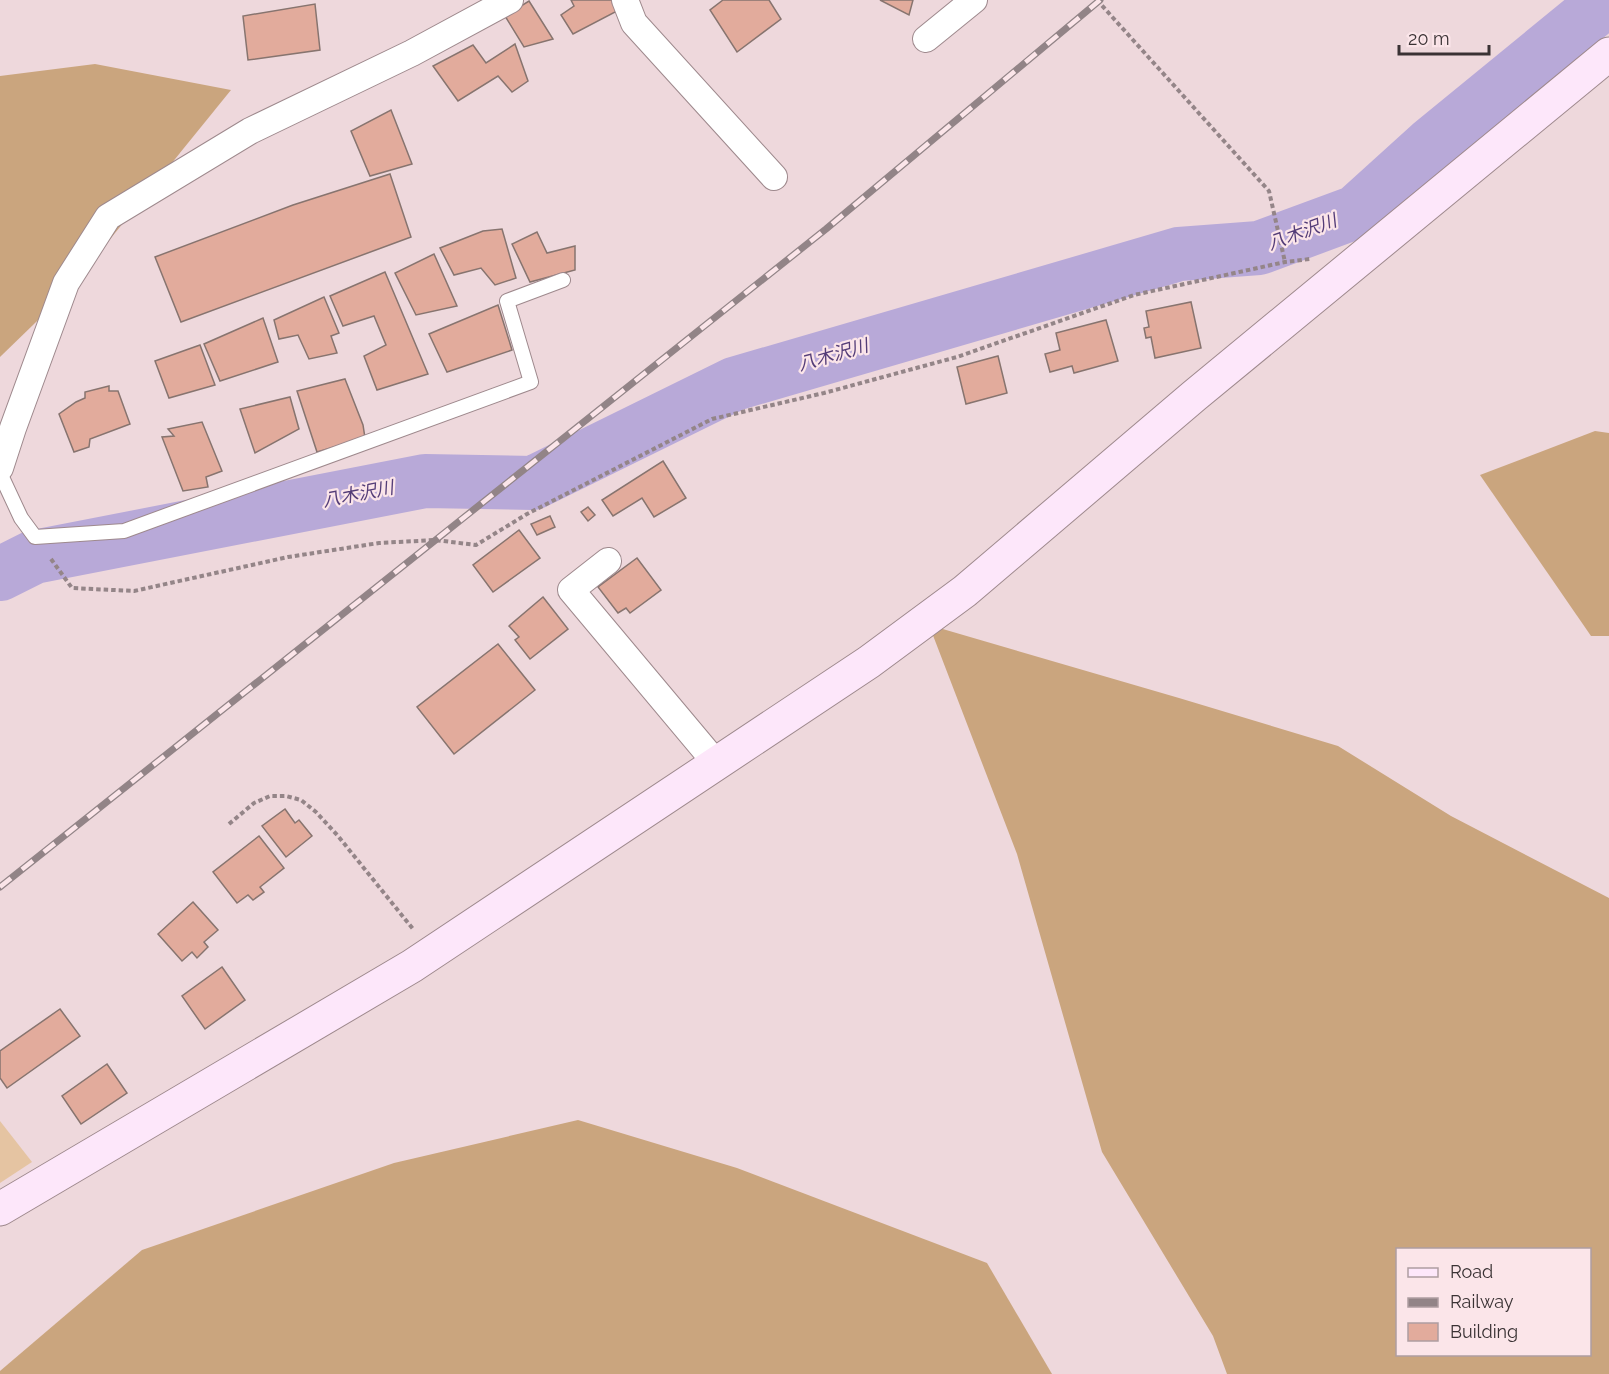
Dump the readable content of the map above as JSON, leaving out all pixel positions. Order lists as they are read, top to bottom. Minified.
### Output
{"water":["八木沢川"],"legend":["Road","Railway","Building"],"scale_bar":"20 m"}
